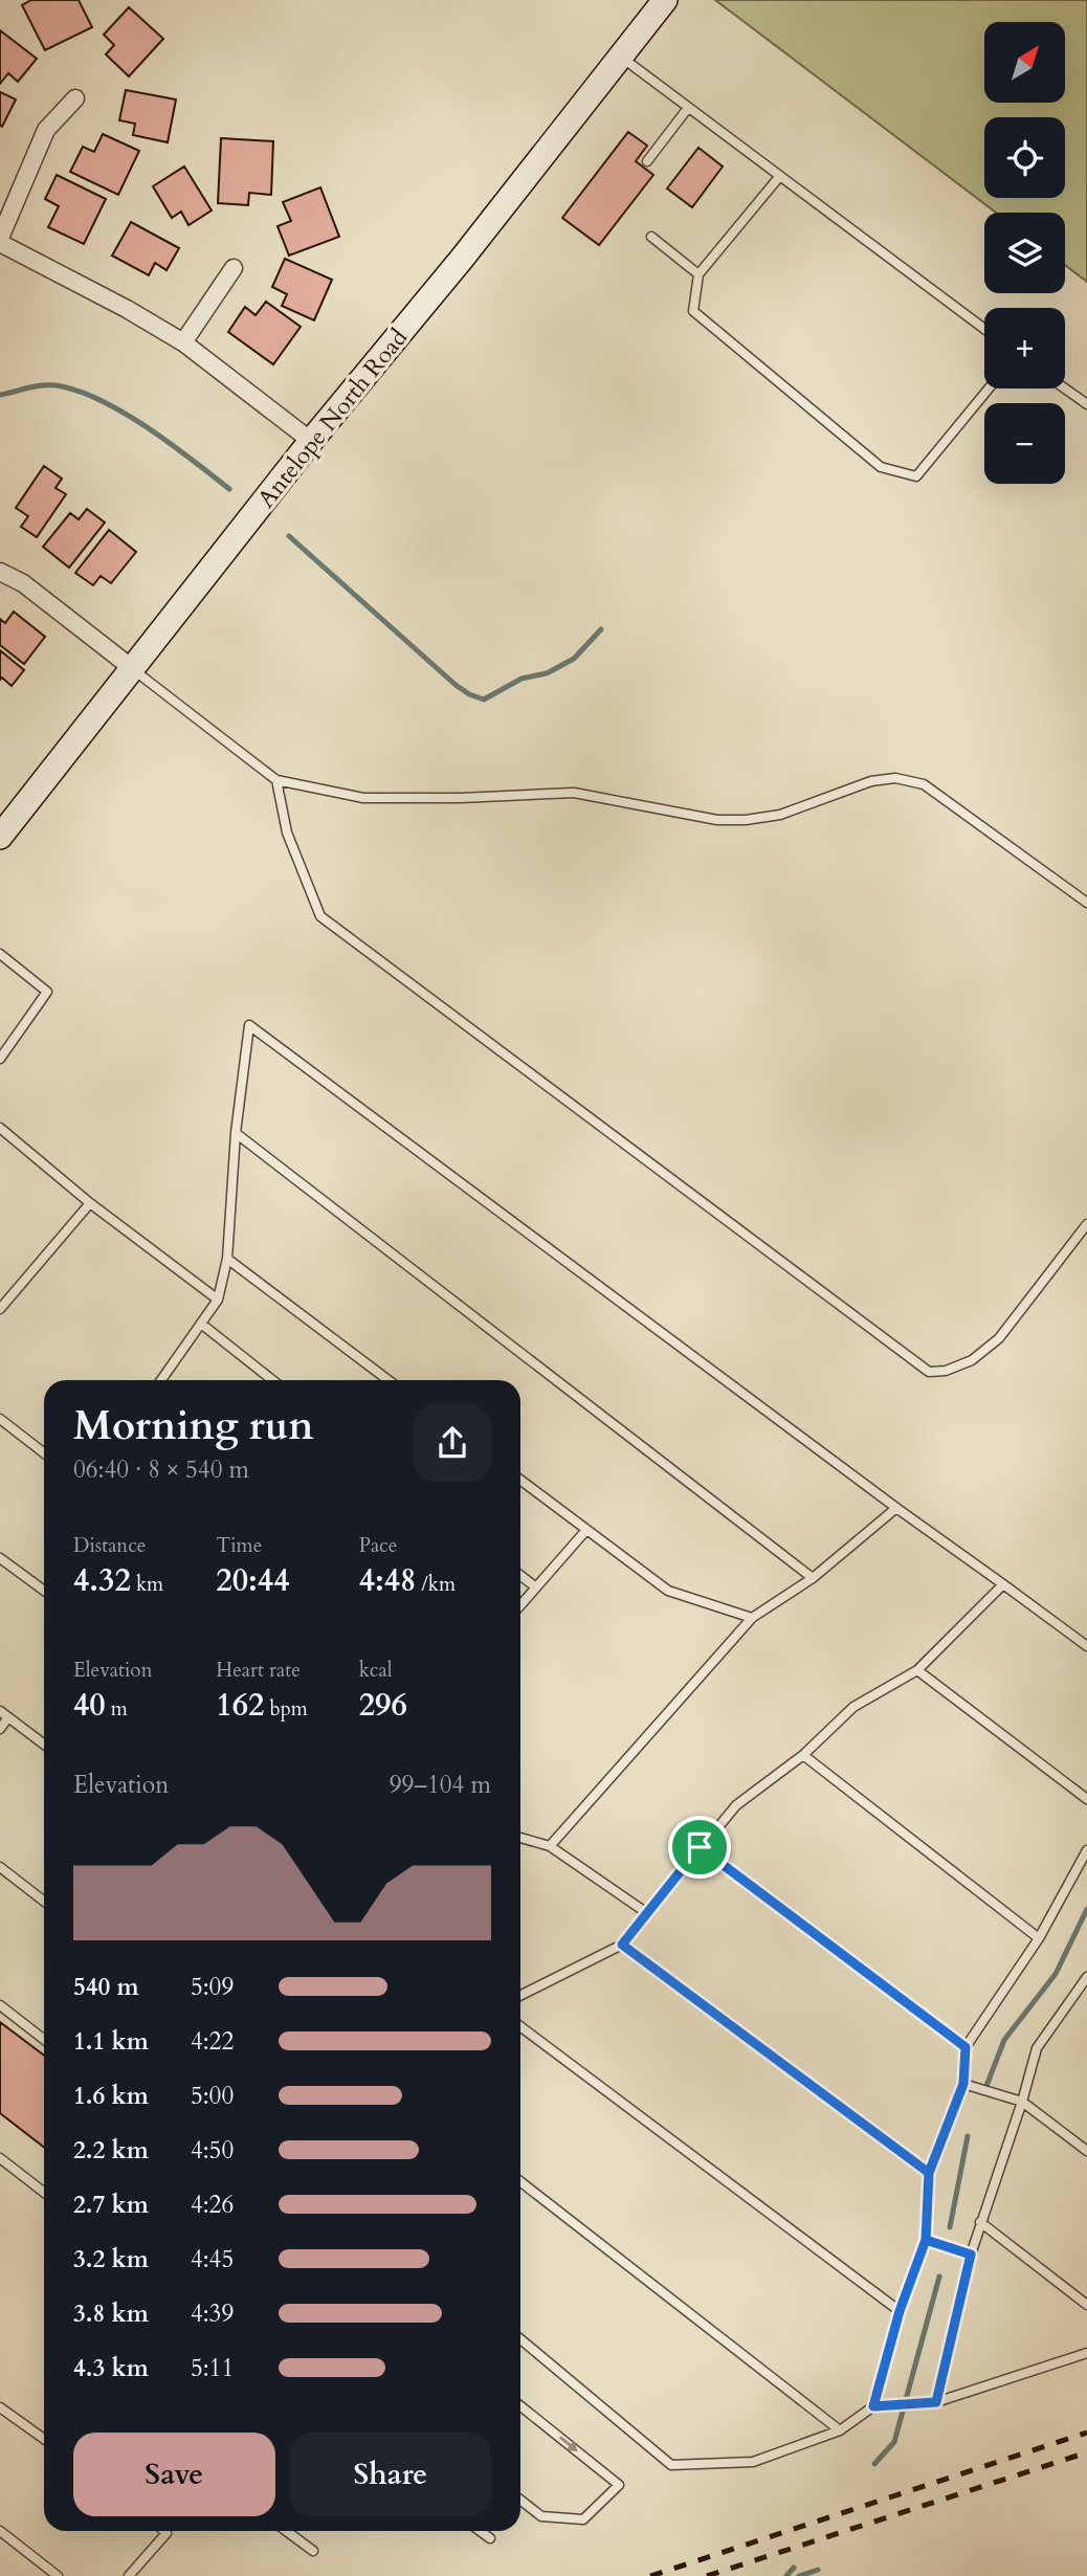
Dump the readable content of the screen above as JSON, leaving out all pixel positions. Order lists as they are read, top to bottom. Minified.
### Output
{"streets":{"main road":["Antelope North Road"]},"north":"top right","page":{"map_buttons":["+","−"],"heading":["Morning run","06:40 · 8 × 540 m"],"stats":[["Distance","4.32 km"],["Time","20:44"],["Pace","4:48 /km"],["Elevation","40 m"],["Heart rate","162 bpm"],["kcal","296"]],"chart":["Elevation","99–104 m"],"list":[{"name":"540 m","note":"5:09"},{"name":"1.1 km","note":"4:22"},{"name":"1.6 km","note":"5:00"},{"name":"2.2 km","note":"4:50"},{"name":"2.7 km","note":"4:26"},{"name":"3.2 km","note":"4:45"},{"name":"3.8 km","note":"4:39"},{"name":"4.3 km","note":"5:11"}],"buttons":["Save","Share"]}}
